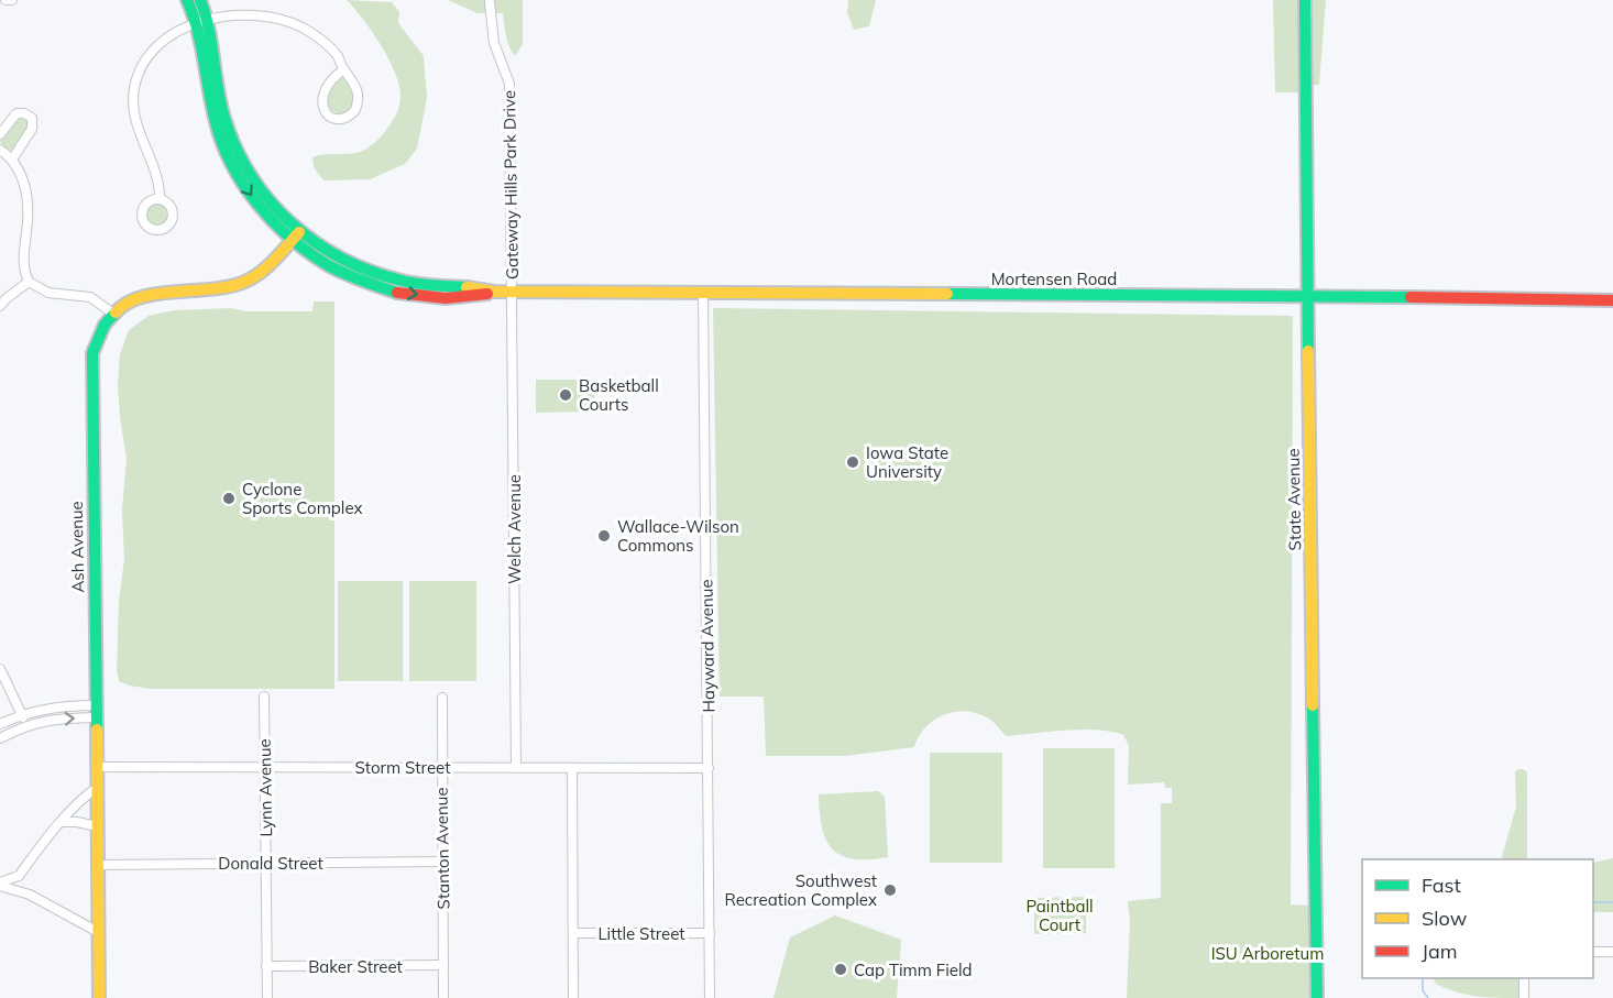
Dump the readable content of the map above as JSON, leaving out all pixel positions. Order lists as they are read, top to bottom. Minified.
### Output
{"streets":{"street":["Gateway Hills Park Drive","Mortensen Road","State Avenue","Welch Avenue","Ash Avenue","Hayward Avenue","Storm Street","Lynn Avenue","Stanton Avenue","Donald Street","Little Street","Baker Street"]},"crossings":[["Gateway Hills Park Drive","Mortensen Road"],["Gateway Hills Park Drive","Welch Avenue"],["Mortensen Road","State Avenue"],["Mortensen Road","Welch Avenue"],["Mortensen Road","Ash Avenue"],["Mortensen Road","Hayward Avenue"],["Welch Avenue","Storm Street"],["Ash Avenue","Storm Street"],["Ash Avenue","Donald Street"],["Hayward Avenue","Storm Street"],["Hayward Avenue","Little Street"],["Storm Street","Lynn Avenue"],["Storm Street","Stanton Avenue"],["Lynn Avenue","Donald Street"],["Lynn Avenue","Baker Street"],["Stanton Avenue","Donald Street"],["Stanton Avenue","Baker Street"]],"parks":["Paintball Court","ISU Arboretum"],"places":["Basketball Courts","Iowa State University","Cyclone Sports Complex","Wallace-Wilson Commons","Southwest Recreation Complex","Cap Timm Field"],"legend":["Fast","Slow","Jam"]}
